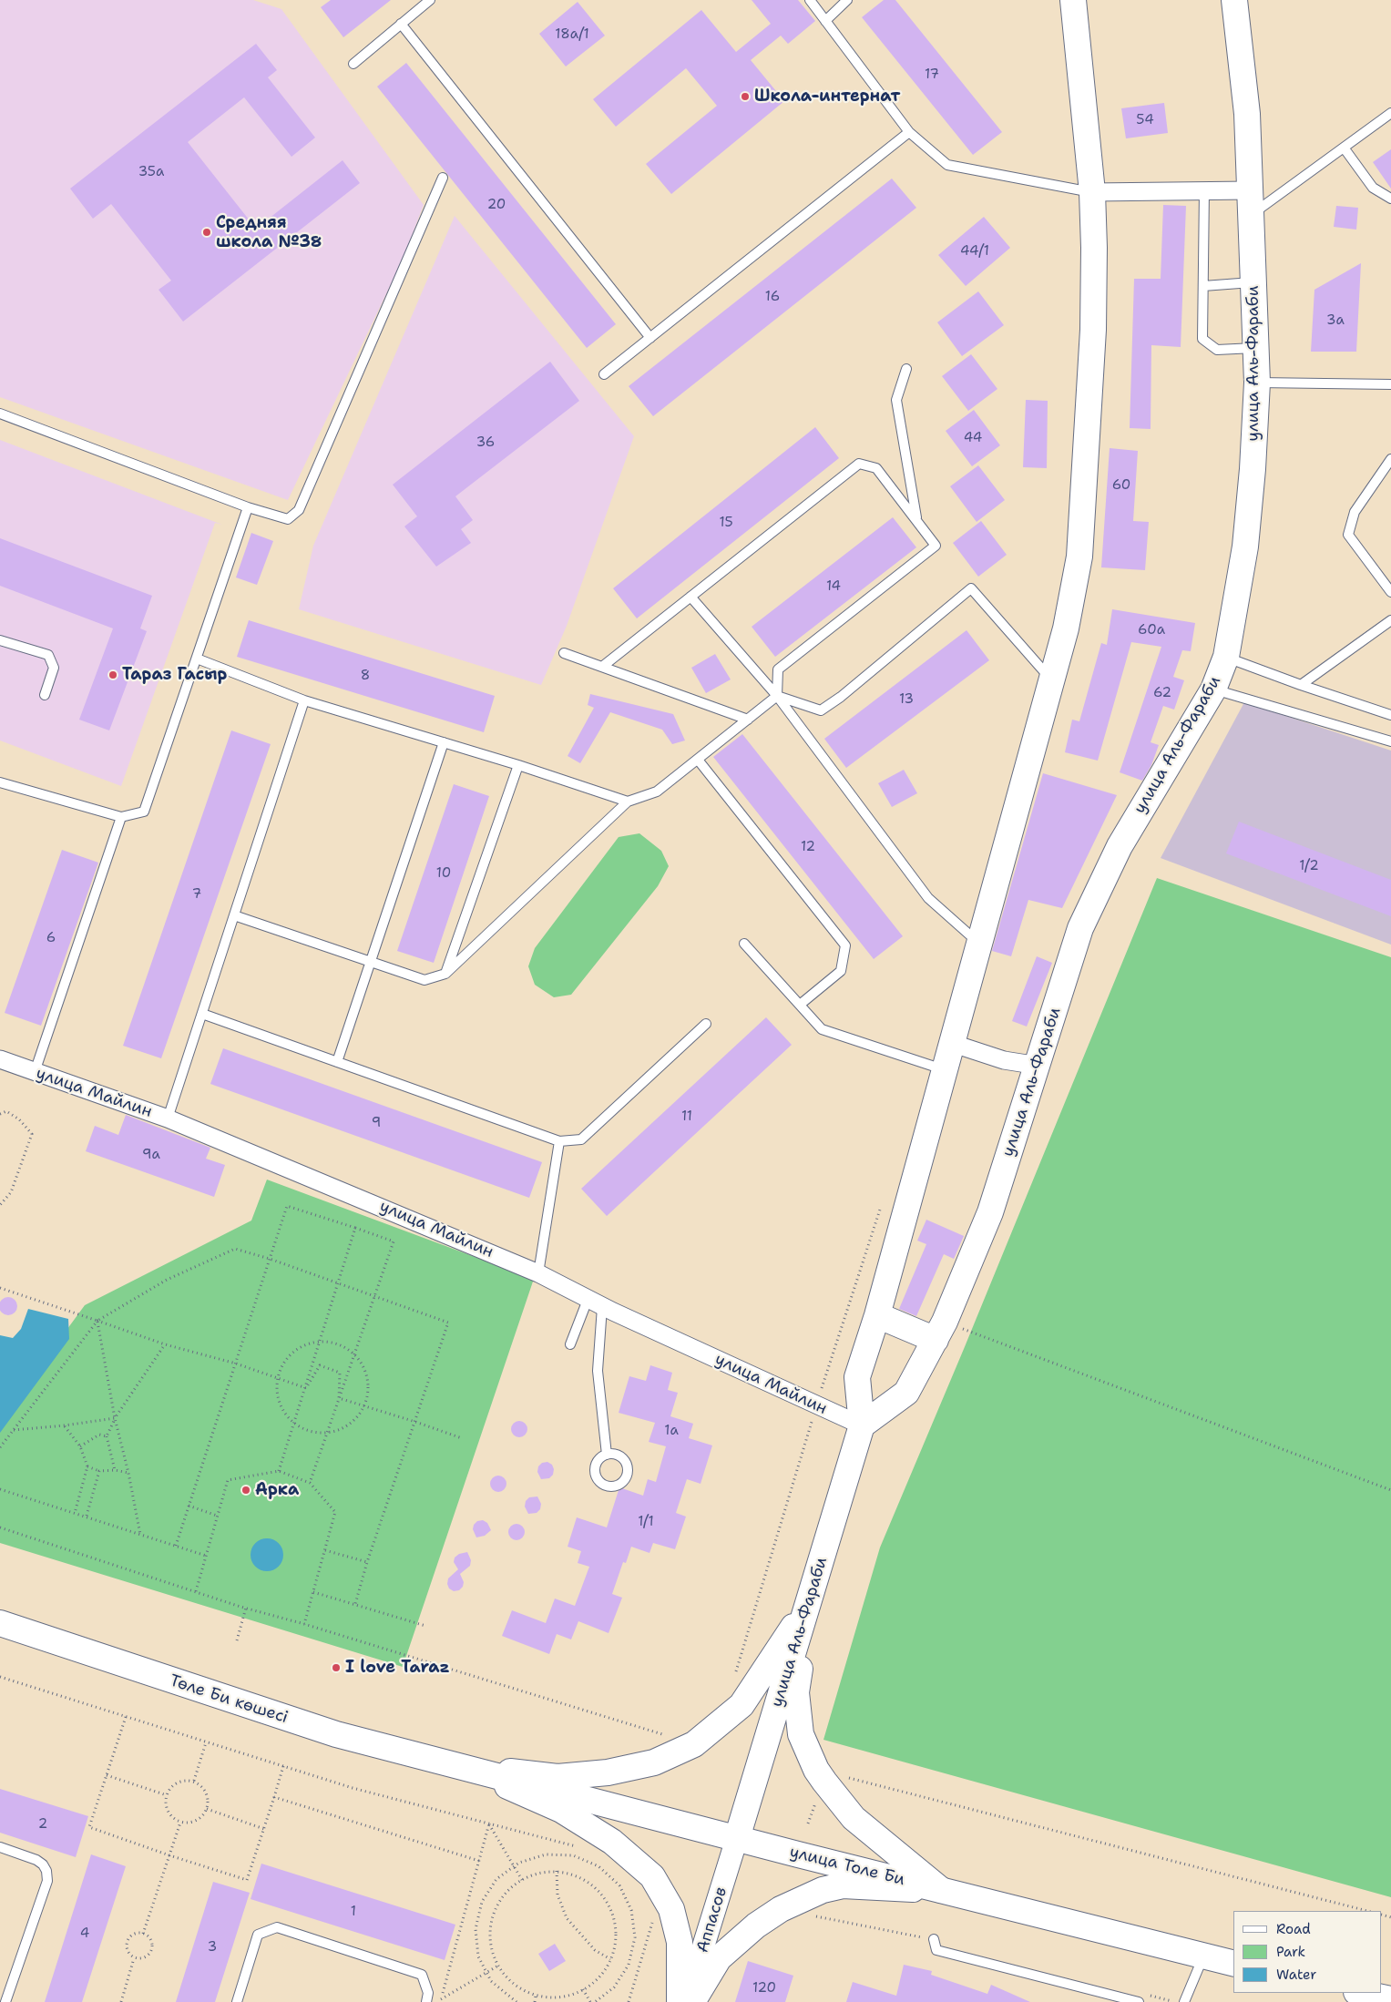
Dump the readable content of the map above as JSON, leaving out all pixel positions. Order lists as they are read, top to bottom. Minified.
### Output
{"streets":{"main road":["улица Аль-Фараби","Төле Би көшесі","улица Толе Би"],"street":["улица Майлин","Аппасов"]},"crossings":[["улица Аль-Фараби","улица Майлин"],["улица Аль-Фараби","улица Толе Би"],["улица Аль-Фараби","Аппасов"],["Төле Би көшесі","улица Толе Би"],["улица Толе Би","Аппасов"]],"places":["Школа-интернат","Средняя школа №38","Тараз Гасыр","Арка","I love Taraz"],"house_numbers":["18а/1","17","54","35а","20","44/1","16","3а","44","36","60","15","14","60а","8","62","13","12","1/2","10","7","6","11","9","9а","1а","1/1","2","1","4","3","120"],"legend":["Road","Park","Water"]}
